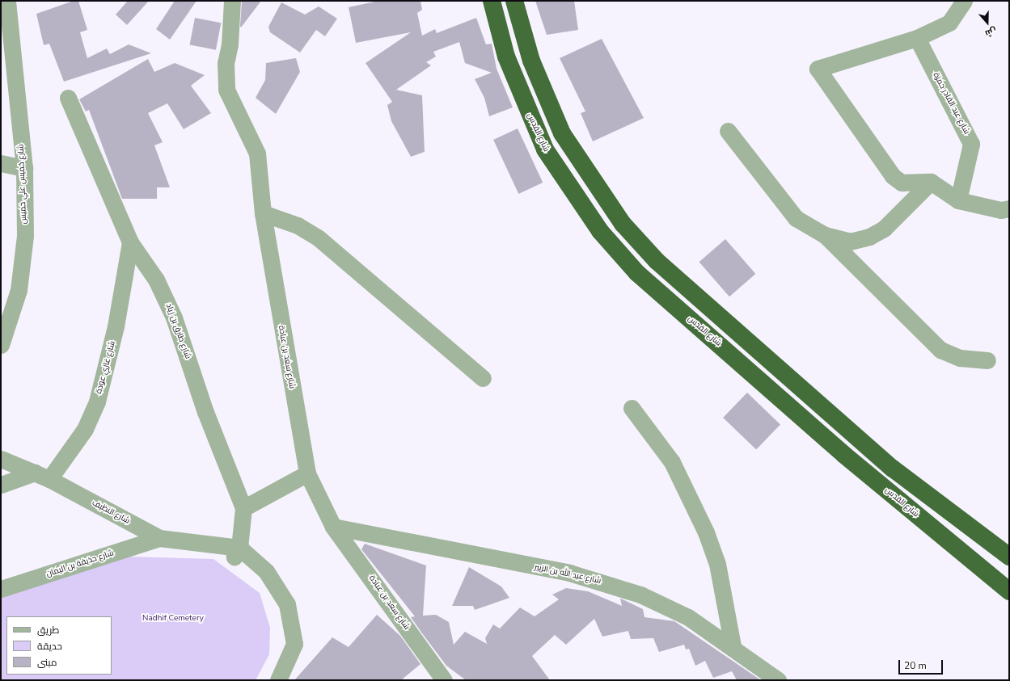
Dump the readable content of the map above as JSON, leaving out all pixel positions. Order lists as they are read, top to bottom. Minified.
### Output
{"streets":{"highway":["شارع القدس"],"street":["شارع عبد القادر حمزة","شارع خميس علي خميس","شارع طارق بن زياد","شارع سعد بن عبادة","شارع غازي عودة","شارع النظيف","شارع حذيفة بن اليمان","شارع عبد الله بن الزبير"]},"crossings":[["شارع طارق بن زياد","شارع غازي عودة"],["شارع طارق بن زياد","شارع النظيف"],["شارع سعد بن عبادة","شارع عبد الله بن الزبير"],["شارع غازي عودة","شارع النظيف"],["شارع النظيف","شارع حذيفة بن اليمان"]],"parks":["Nadhif Cemetery"],"legend":["طريق","حديقة","مبنى"],"scale_bar":"20 m","north":"bottom"}
